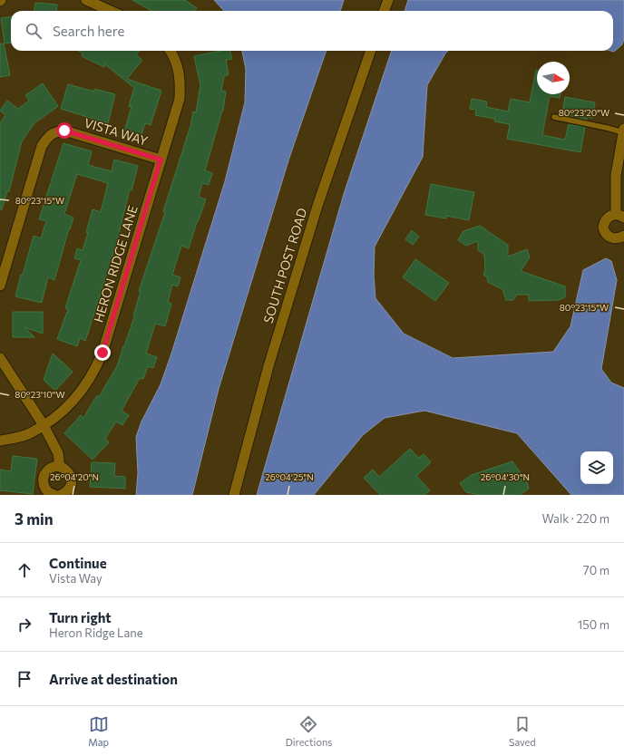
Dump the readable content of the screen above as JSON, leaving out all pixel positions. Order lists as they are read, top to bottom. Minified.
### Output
{"streets":{"street":["VISTA WAY","HERON RIDGE LANE","SOUTH POST ROAD"]},"crossings":[["VISTA WAY","HERON RIDGE LANE"]],"north":"right","page":{"search":"Search here","heading":["3 min","Walk · 220 m"],"list":[["Continue","Vista Way","70 m"],["Turn right","Heron Ridge Lane","150 m"],"Arrive at destination"],"nav":["Map","Directions","Saved"]},"coordinates":["80°23'20\"W","80°23'15\"W","80°23'10\"W","26°04'20\"N","26°04'25\"N","26°04'30\"N"]}
